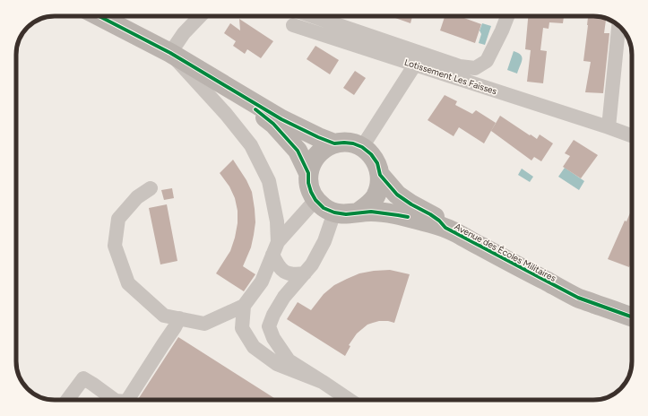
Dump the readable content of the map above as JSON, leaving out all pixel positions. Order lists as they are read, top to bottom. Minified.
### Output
{"streets":{"street":["Lotissement Les Faïsses","Avenue des Écoles Militaires"]}}
